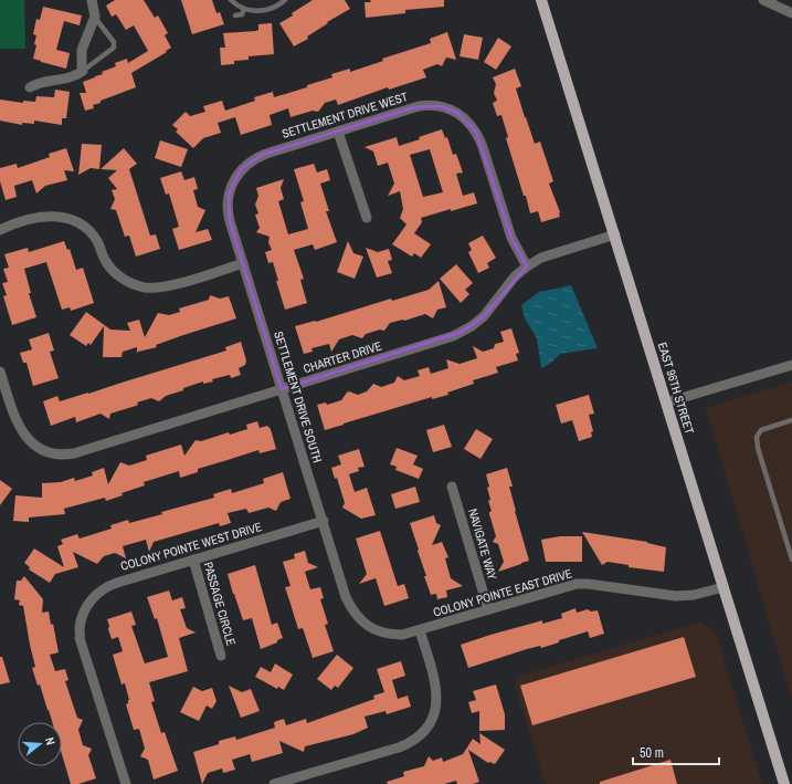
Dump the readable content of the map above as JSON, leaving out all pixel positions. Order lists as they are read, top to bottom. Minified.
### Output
{"streets":{"main road":["EAST 96TH STREET"],"street":["SETTLEMENT DRIVE WEST","CHARTER DRIVE","SETTLEMENT DRIVE SOUTH","NAVIGATE WAY","COLONY POINTE WEST DRIVE","COLONY POINTE EAST DRIVE","PASSAGE CIRCLE"]},"crossings":[["SETTLEMENT DRIVE WEST","CHARTER DRIVE"],["SETTLEMENT DRIVE WEST","SETTLEMENT DRIVE SOUTH"],["CHARTER DRIVE","EAST 96TH STREET"],["CHARTER DRIVE","SETTLEMENT DRIVE SOUTH"],["EAST 96TH STREET","COLONY POINTE EAST DRIVE"],["SETTLEMENT DRIVE SOUTH","COLONY POINTE WEST DRIVE"],["SETTLEMENT DRIVE SOUTH","COLONY POINTE EAST DRIVE"],["NAVIGATE WAY","COLONY POINTE EAST DRIVE"],["COLONY POINTE WEST DRIVE","PASSAGE CIRCLE"]],"scale_bar":"50 m","north":"right"}
